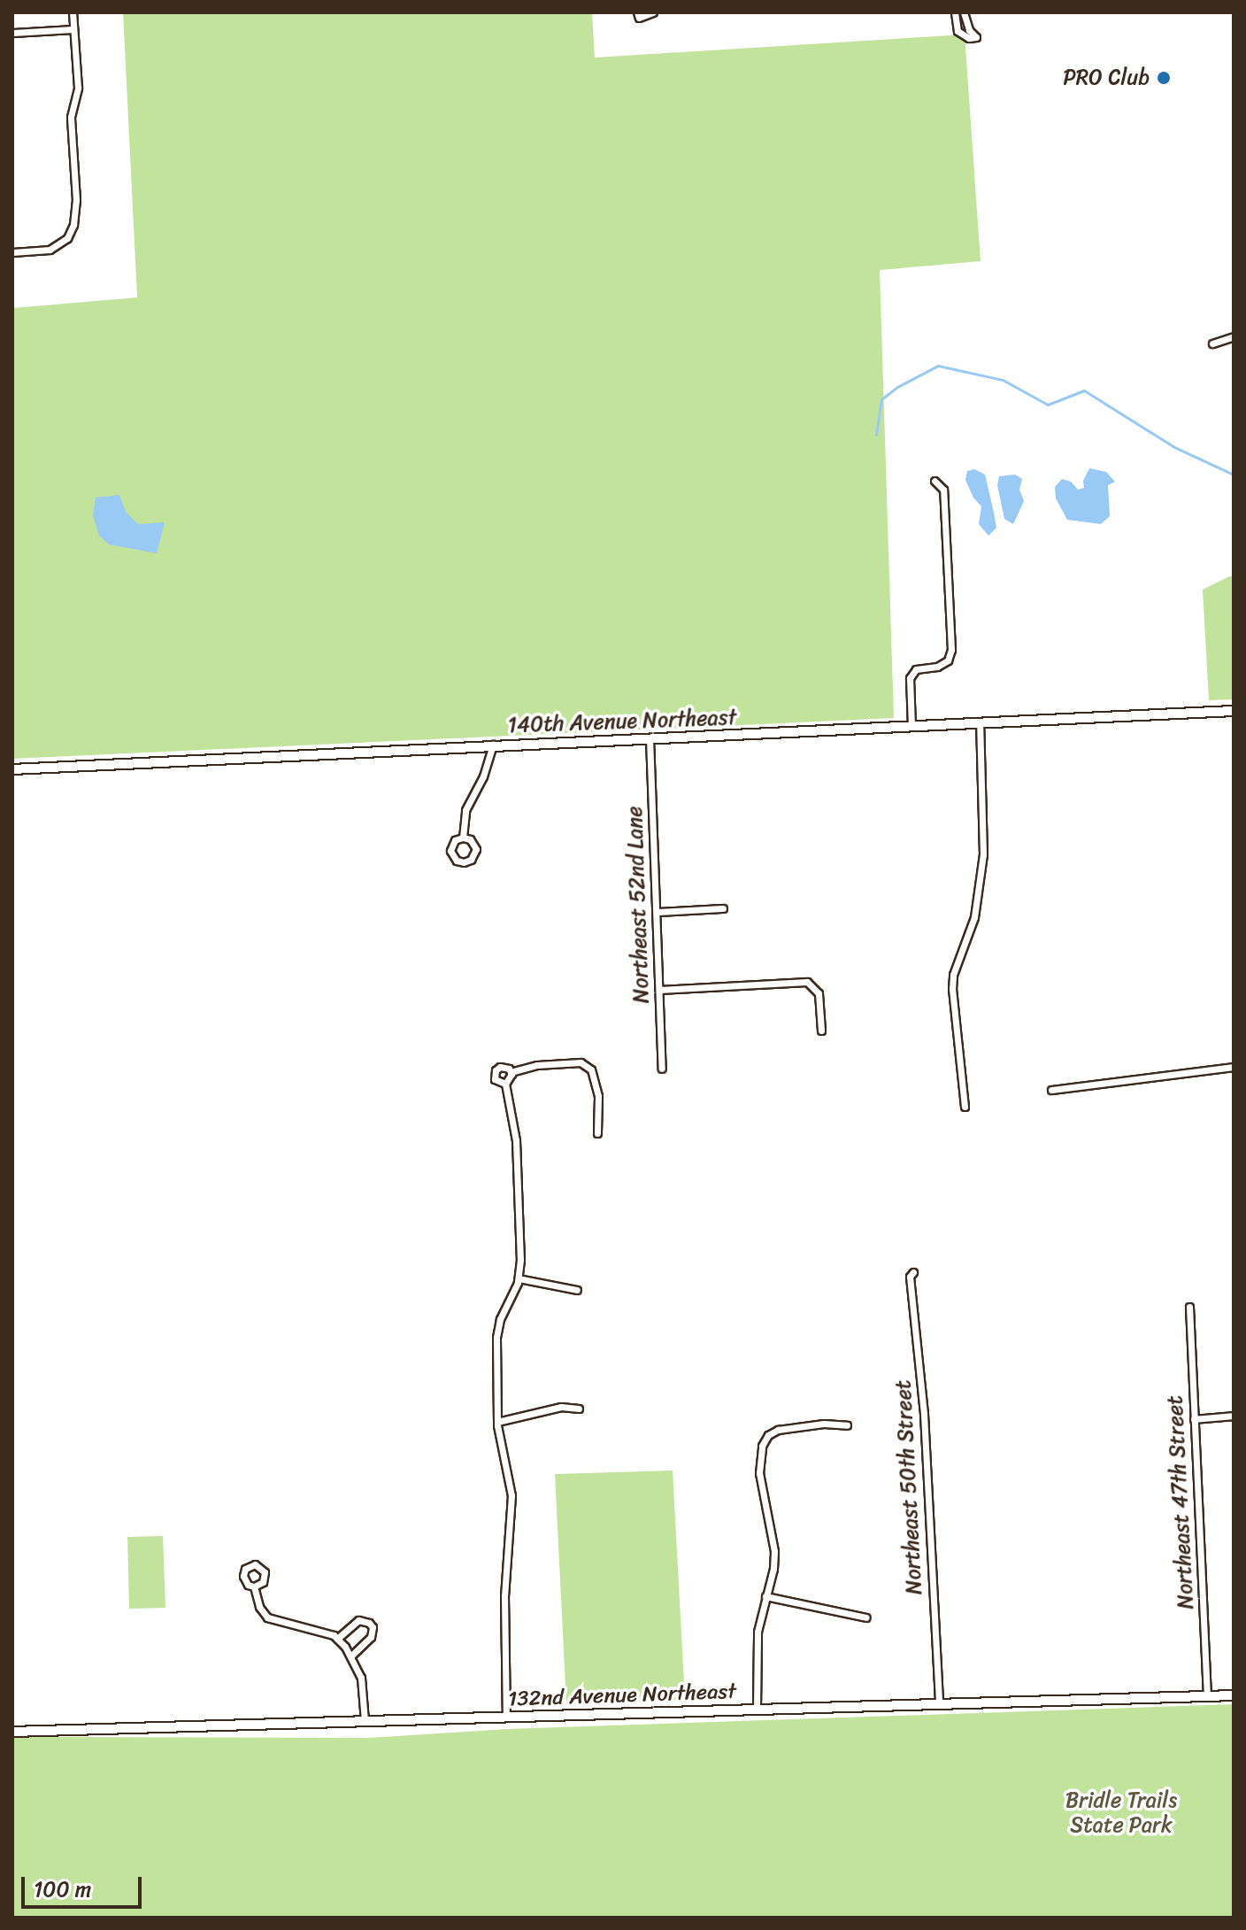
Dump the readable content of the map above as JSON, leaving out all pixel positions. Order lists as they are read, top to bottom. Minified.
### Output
{"streets":{"street":["140th Avenue Northeast","Northeast 52nd Lane","Northeast 50th Street","Northeast 47th Street","132nd Avenue Northeast"]},"crossings":[["140th Avenue Northeast","Northeast 52nd Lane"],["Northeast 50th Street","132nd Avenue Northeast"],["Northeast 47th Street","132nd Avenue Northeast"]],"parks":["Bridle Trails State Park"],"places":["PRO Club"],"scale_bar":"100 m"}
